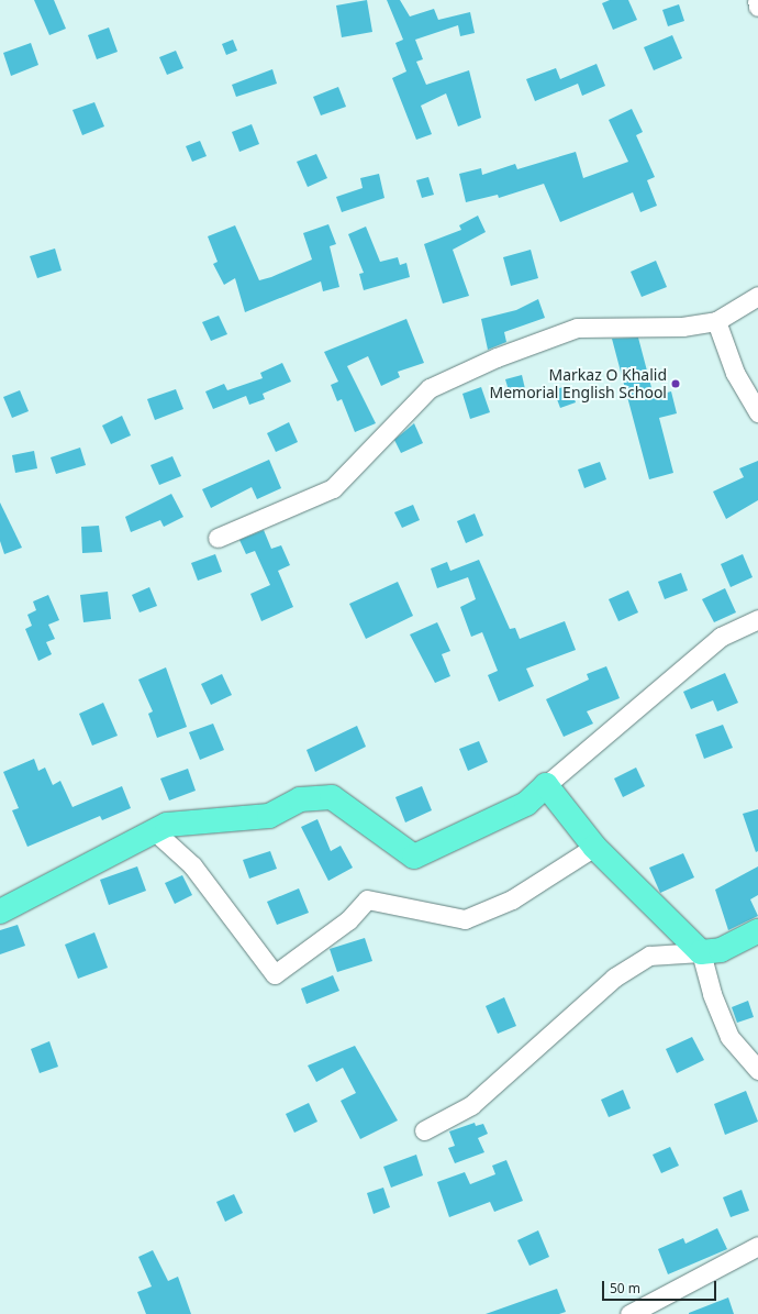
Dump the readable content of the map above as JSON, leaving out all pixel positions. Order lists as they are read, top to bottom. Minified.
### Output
{"places":["Markaz O Khalid Memorial English School"],"scale_bar":"50 m"}
